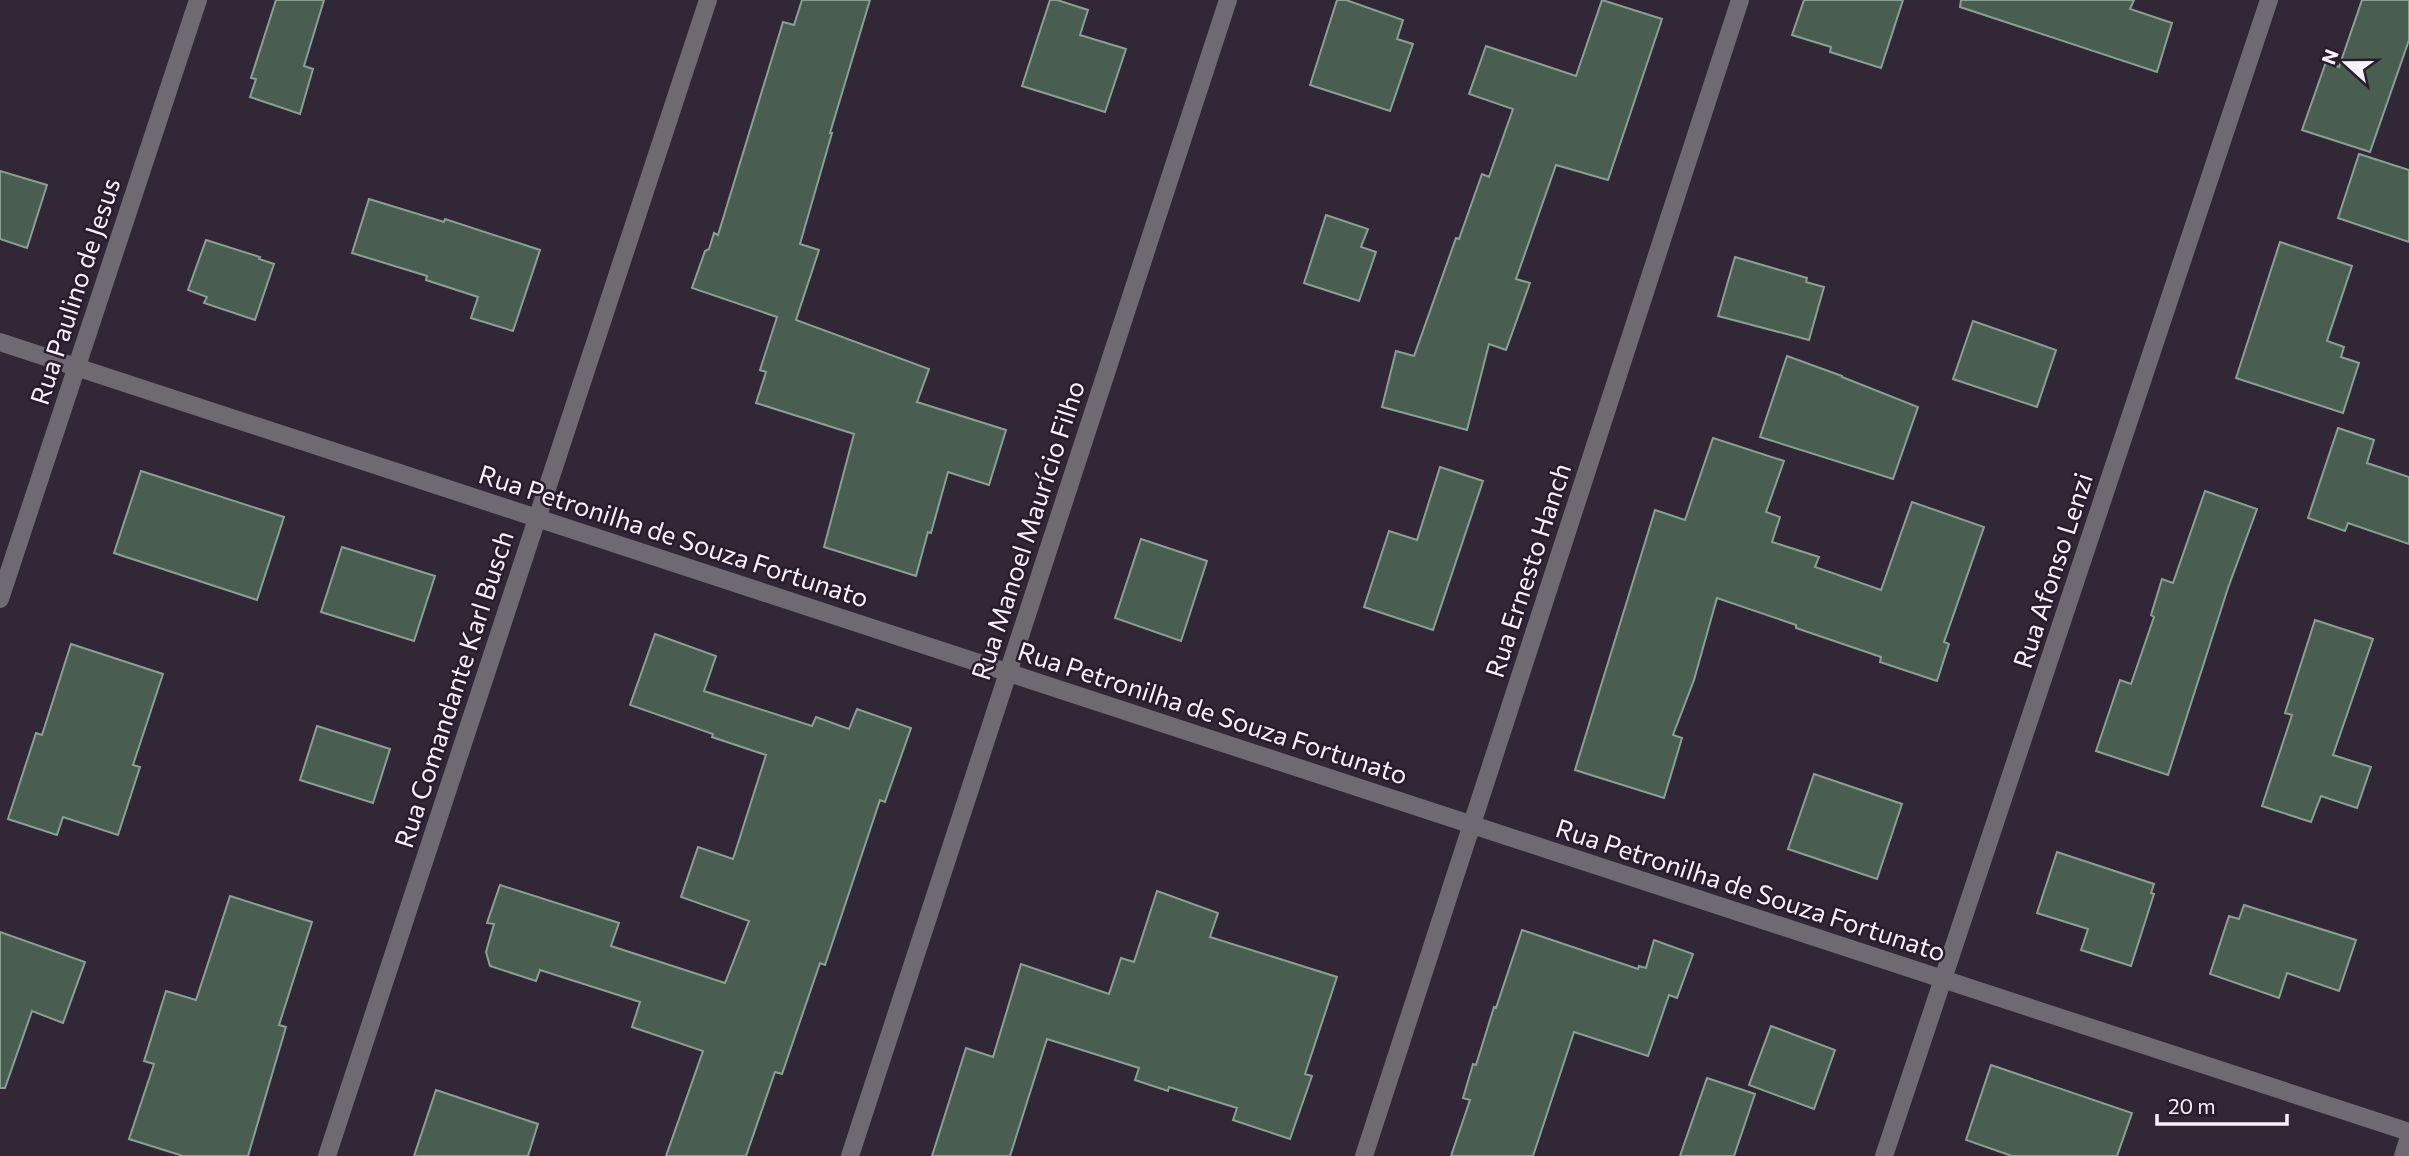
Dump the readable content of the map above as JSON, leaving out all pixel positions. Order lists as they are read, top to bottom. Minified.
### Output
{"streets":{"street":["Rua Paulino de Jesus","Rua Manoel Maurício Filho","Rua Petronilha de Souza Fortunato","Rua Ernesto Hanch","Rua Afonso Lenzi","Rua Comandante Karl Busch"]},"crossings":[["Rua Paulino de Jesus","Rua Petronilha de Souza Fortunato"],["Rua Manoel Maurício Filho","Rua Petronilha de Souza Fortunato"],["Rua Petronilha de Souza Fortunato","Rua Ernesto Hanch"],["Rua Petronilha de Souza Fortunato","Rua Afonso Lenzi"],["Rua Petronilha de Souza Fortunato","Rua Comandante Karl Busch"]],"scale_bar":"20 m","north":"left"}
